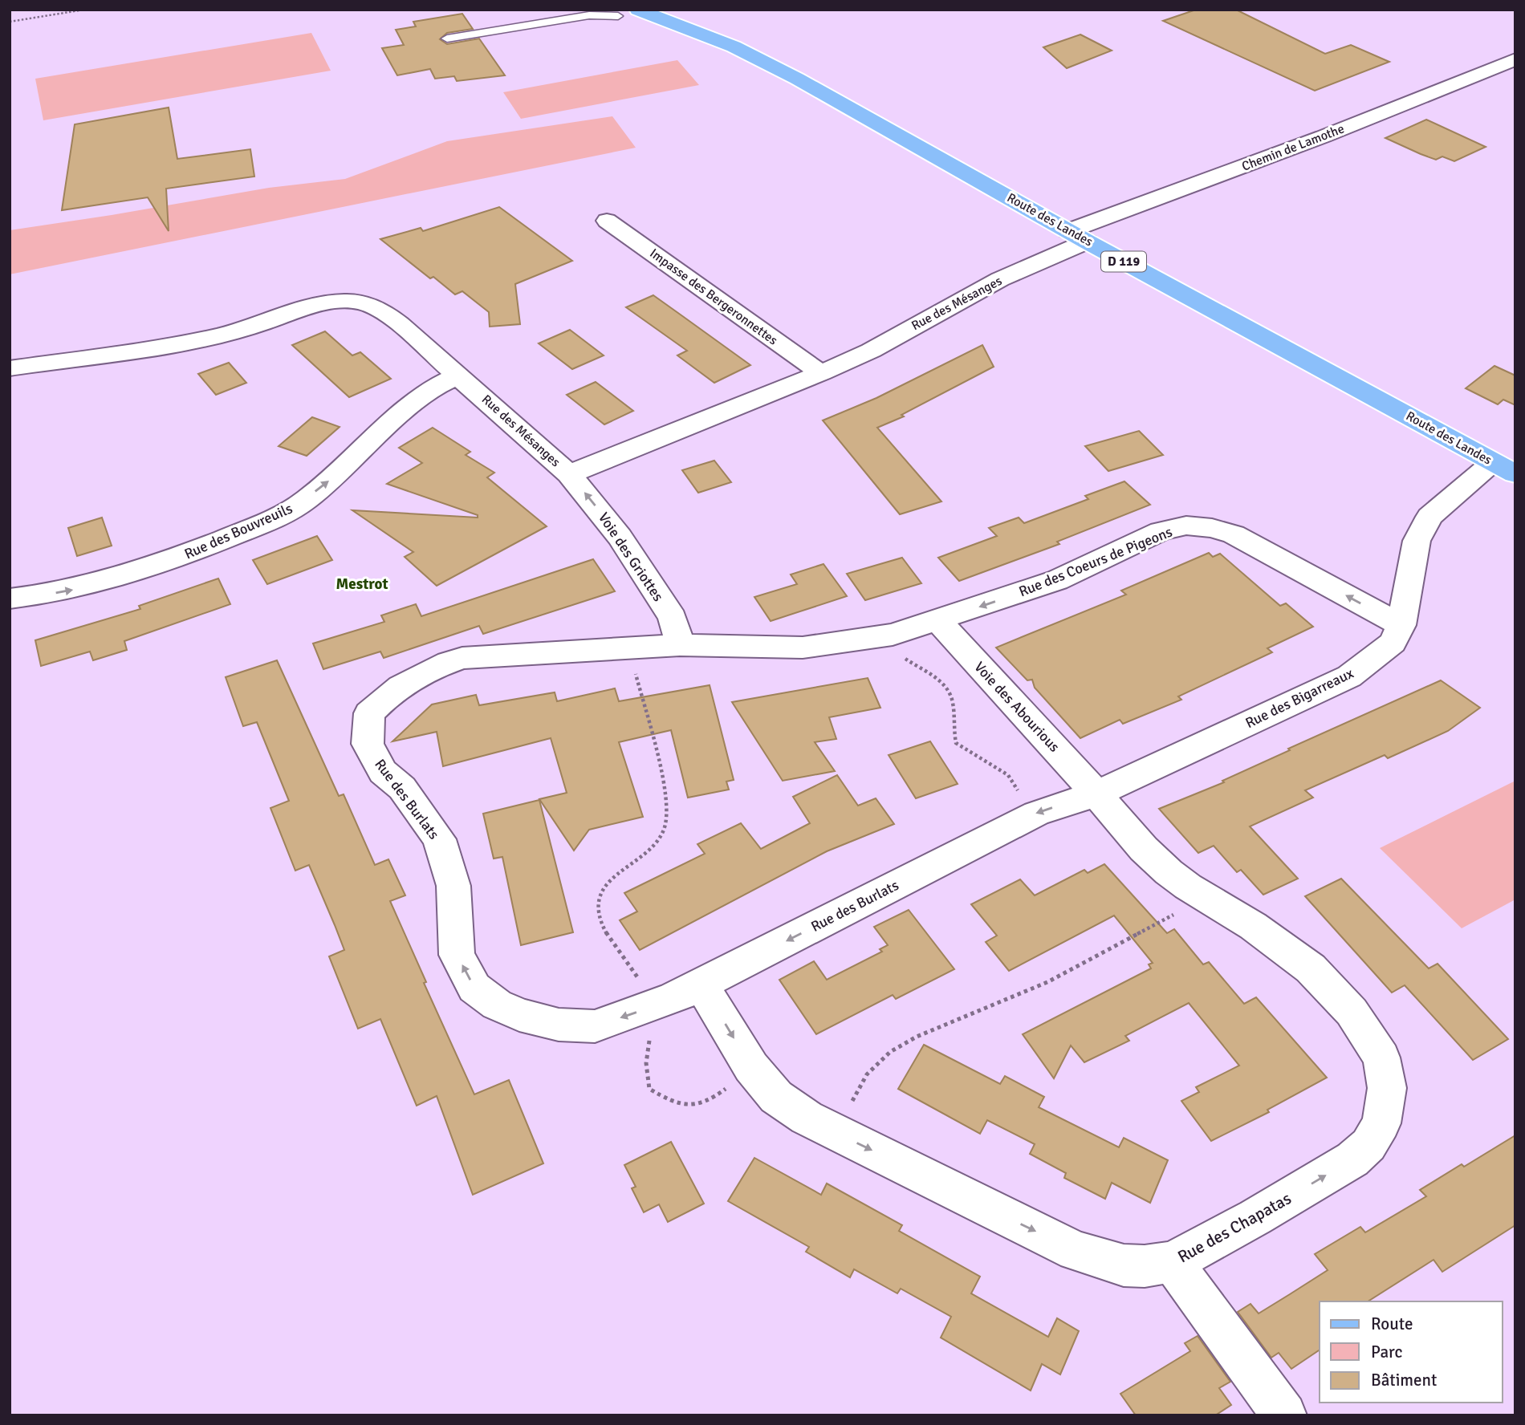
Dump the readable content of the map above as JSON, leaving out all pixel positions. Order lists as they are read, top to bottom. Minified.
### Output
{"streets":{"main road":["Route des Landes","D 119"],"street":["Chemin de Lamothe","Impasse des Bergeronnettes","Rue des Mésanges","Rue des Bouvreuils","Voie des Griottes","Rue des Coeurs de Pigeons","Rue des Bigarreaux","Voie des Abourious","Rue des Burlats","Rue des Chapatas"]},"crossings":[["Chemin de Lamothe","Route des Landes"],["Chemin de Lamothe","Rue des Mésanges"],["Route des Landes","Rue des Mésanges"],["Route des Landes","Rue des Bigarreaux"],["Impasse des Bergeronnettes","Rue des Mésanges"],["Rue des Mésanges","Rue des Bouvreuils"],["Rue des Mésanges","Voie des Griottes"],["Voie des Griottes","Rue des Burlats"],["Rue des Coeurs de Pigeons","Rue des Bigarreaux"],["Rue des Coeurs de Pigeons","Voie des Abourious"],["Rue des Coeurs de Pigeons","Rue des Burlats"],["Rue des Bigarreaux","Voie des Abourious"],["Rue des Bigarreaux","Rue des Burlats"],["Rue des Bigarreaux","Rue des Chapatas"],["Voie des Abourious","Rue des Burlats"],["Voie des Abourious","Rue des Chapatas"],["Rue des Burlats","Rue des Chapatas"]],"one_way":["Rue des Bouvreuils","Voie des Griottes","Rue des Coeurs de Pigeons"],"districts":["Mestrot"],"legend":["Route","Parc","Bâtiment"]}
